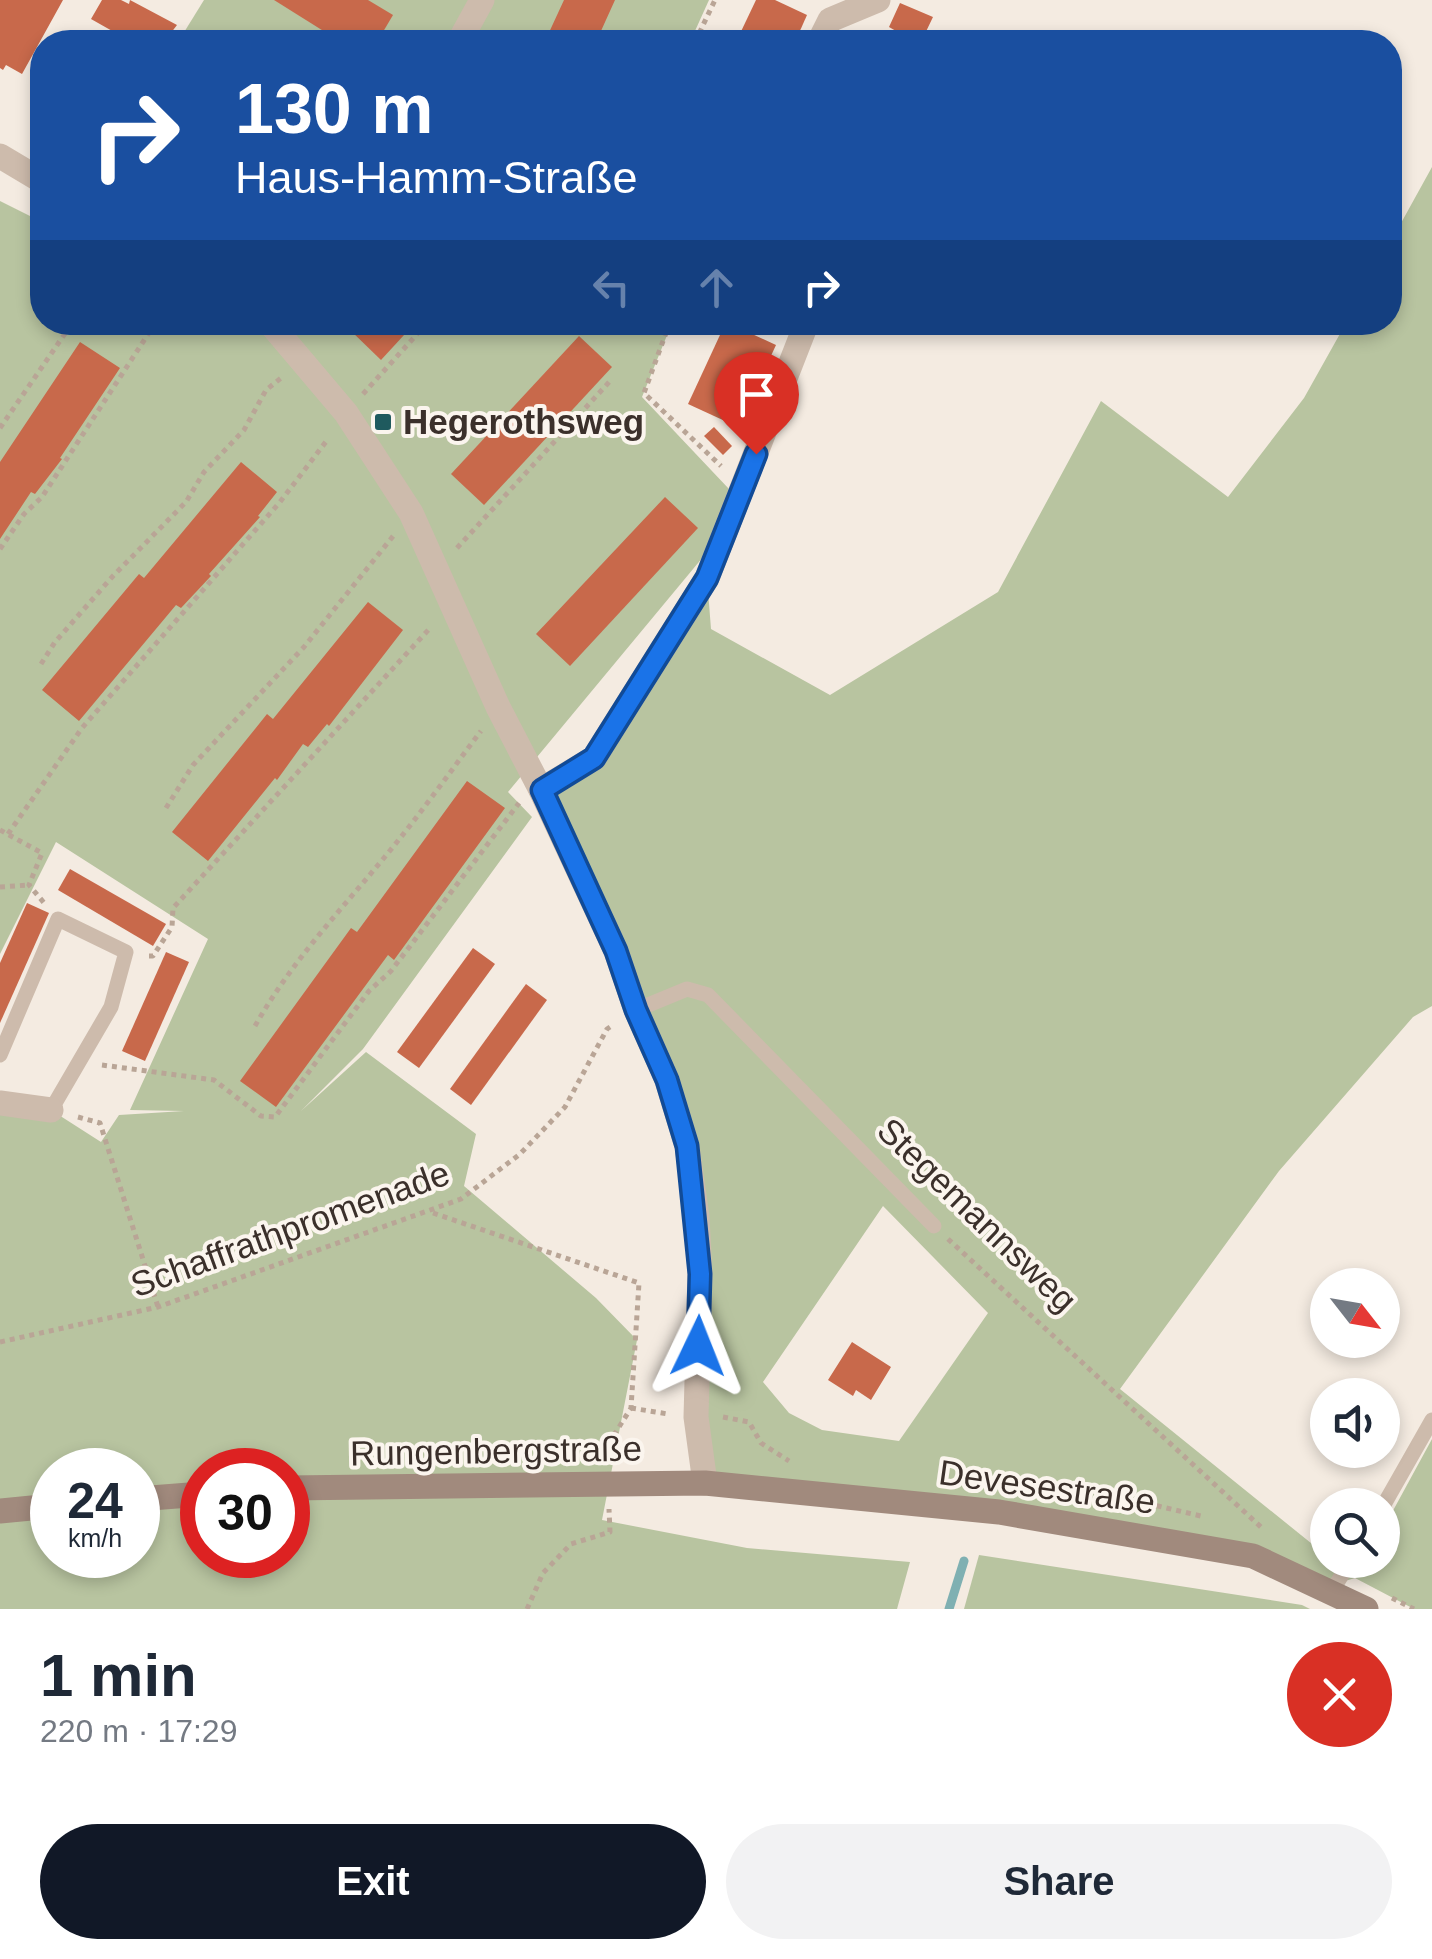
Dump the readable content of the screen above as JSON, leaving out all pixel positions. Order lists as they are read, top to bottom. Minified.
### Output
{"streets":{"street":["Rungenbergstraße","Devesestraße"],"lane":["Stegemannsweg"],"path":["Schaffrathpromenade"]},"crossings":[["Stegemannsweg","Schaffrathpromenade"],["Rungenbergstraße","Devesestraße"]],"places":{"transit":["Hegerothsweg"]},"north":"bottom right","page":{"turn":["130 m","Haus-Hamm-Straße"],"speed":"24 km/h","limit":"30","heading":["1 min","220 m · 17:29"],"buttons":["Exit","Share"]}}
